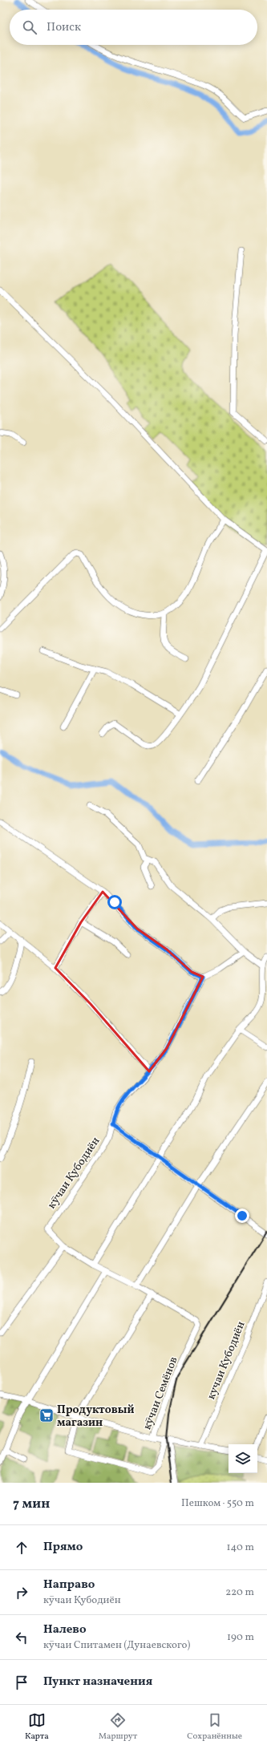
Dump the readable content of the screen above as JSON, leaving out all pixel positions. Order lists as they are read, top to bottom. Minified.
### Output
{"streets":{"street":["кӯчаи Қубодиён","кучаи Кубодиён","кӯчаи Семёнов"]},"places":{"supermarket":["Продуктовый магазин"]},"page":{"search":"Поиск","heading":["7 мин","Пешком · 550 m"],"list":[["Прямо","140 m"],["Направо","кӯчаи Қубодиён","220 m"],["Налево","кӯчаи Спитамен (Дунаевского)","190 m"],"Пункт назначения"],"nav":["Карта","Маршрут","Сохранённые"]}}
